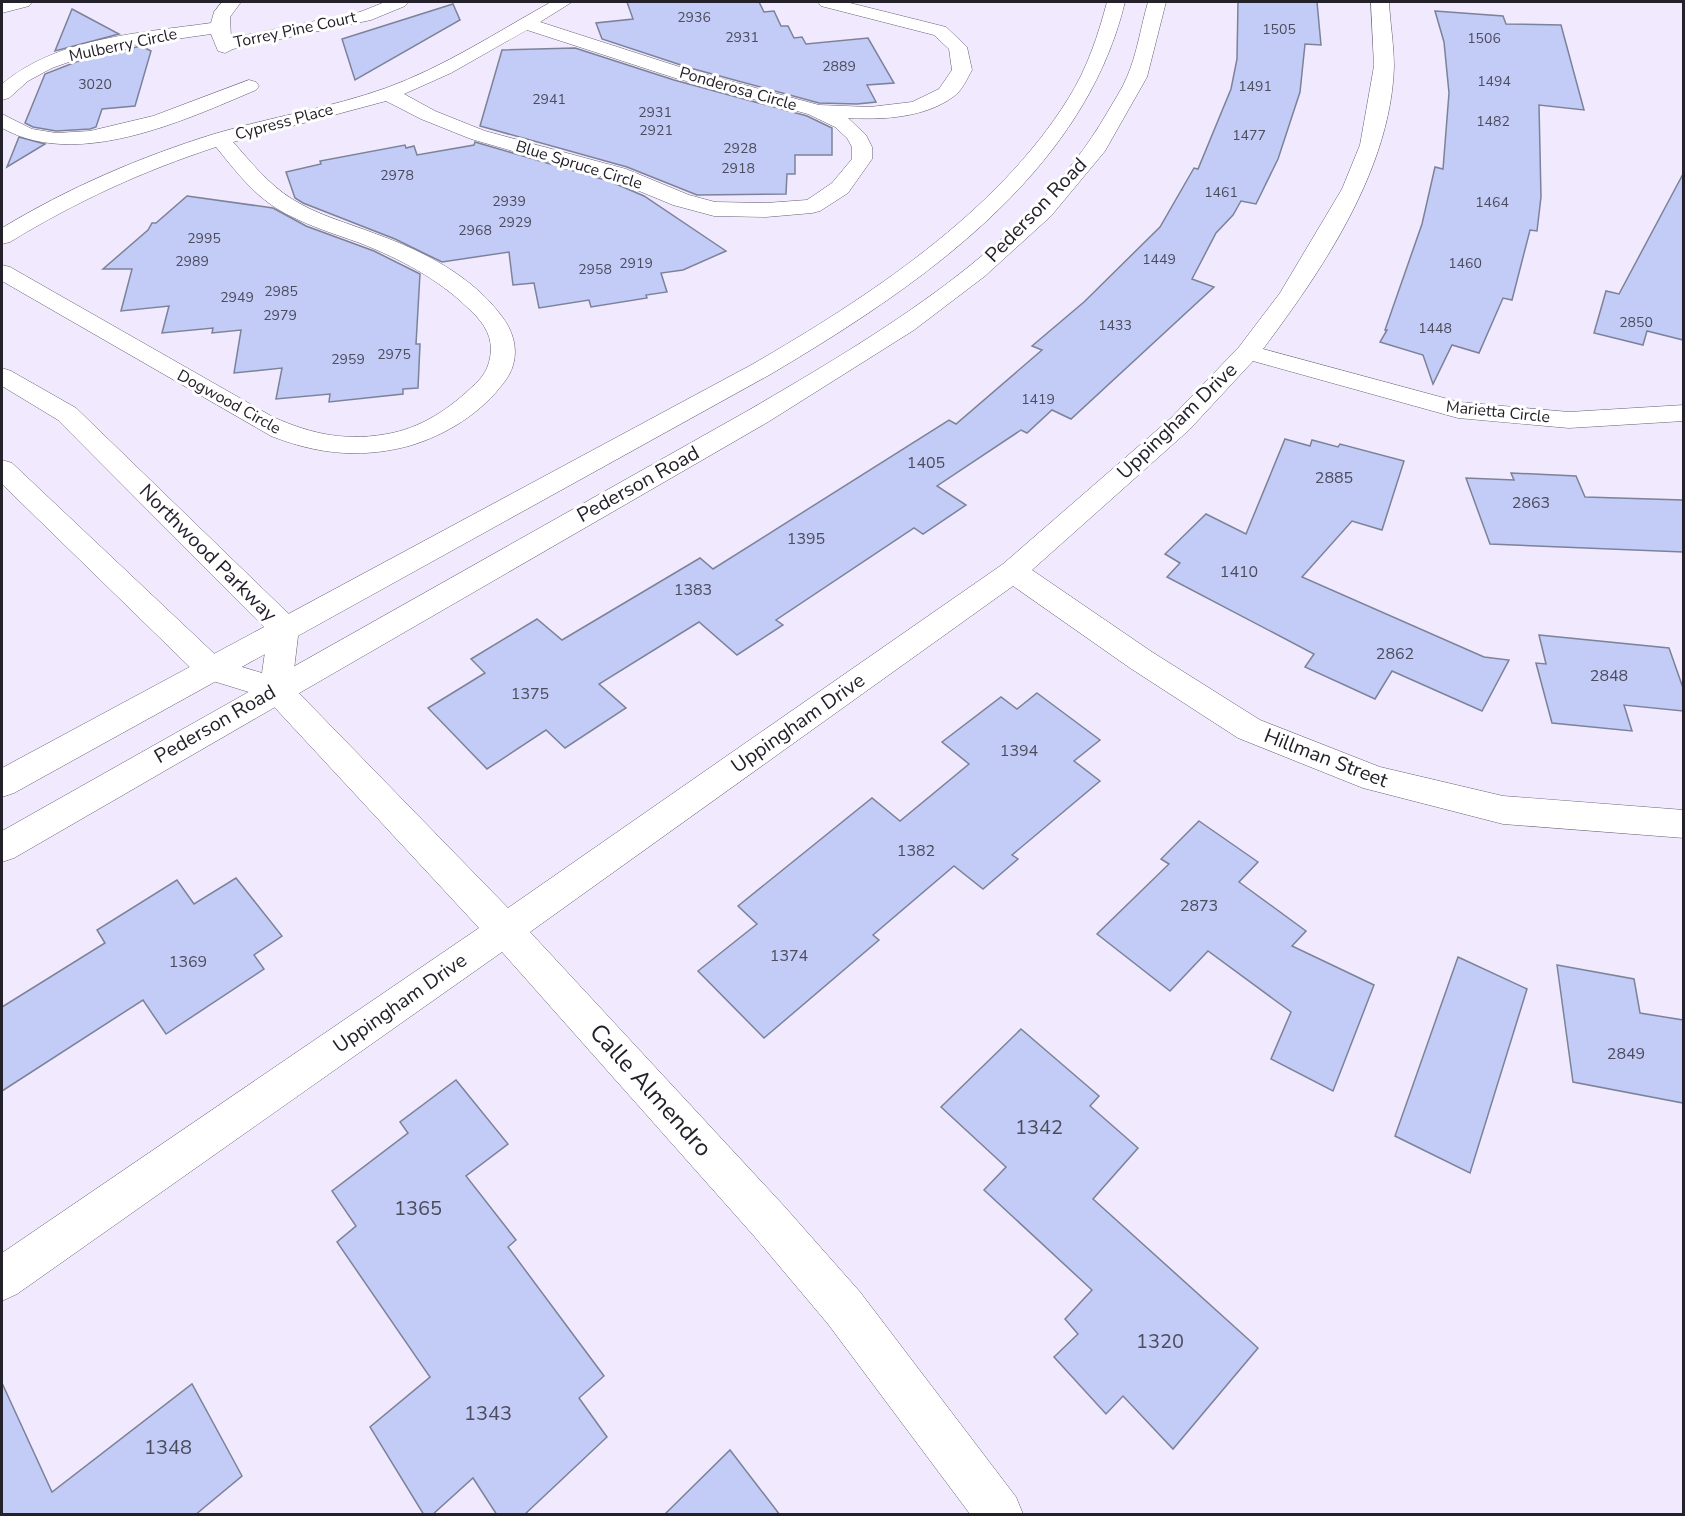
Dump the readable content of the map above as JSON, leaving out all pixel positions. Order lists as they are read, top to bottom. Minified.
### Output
{"streets":{"street":["Torrey Pine Court","Mulberry Circle","Ponderosa Circle","Cypress Place","Blue Spruce Circle","Pederson Road","Dogwood Circle","Marietta Circle","Uppingham Drive","Northwood Parkway","Hillman Street","Calle Almendro"]},"crossings":[["Torrey Pine Court","Mulberry Circle"],["Ponderosa Circle","Cypress Place"],["Ponderosa Circle","Blue Spruce Circle"],["Cypress Place","Blue Spruce Circle"],["Cypress Place","Dogwood Circle"],["Pederson Road","Northwood Parkway"],["Pederson Road","Calle Almendro"],["Marietta Circle","Uppingham Drive"],["Uppingham Drive","Hillman Street"],["Uppingham Drive","Calle Almendro"],["Northwood Parkway","Calle Almendro"]],"house_numbers":["2936","1505","2931","1506","2889","1494","3020","1491","2941","2931","1482","2921","1477","2928","2918","2978","1461","2939","1464","2929","2968","2995","1449","2989","2919","1460","2958","2985","2949","2979","2850","1433","1448","2975","2959","1419","1405","2885","2863","1395","1410","1383","2862","2848","1375","1394","1382","2873","1374","1369","2849","1342","1365","1320","1343","1348"]}
